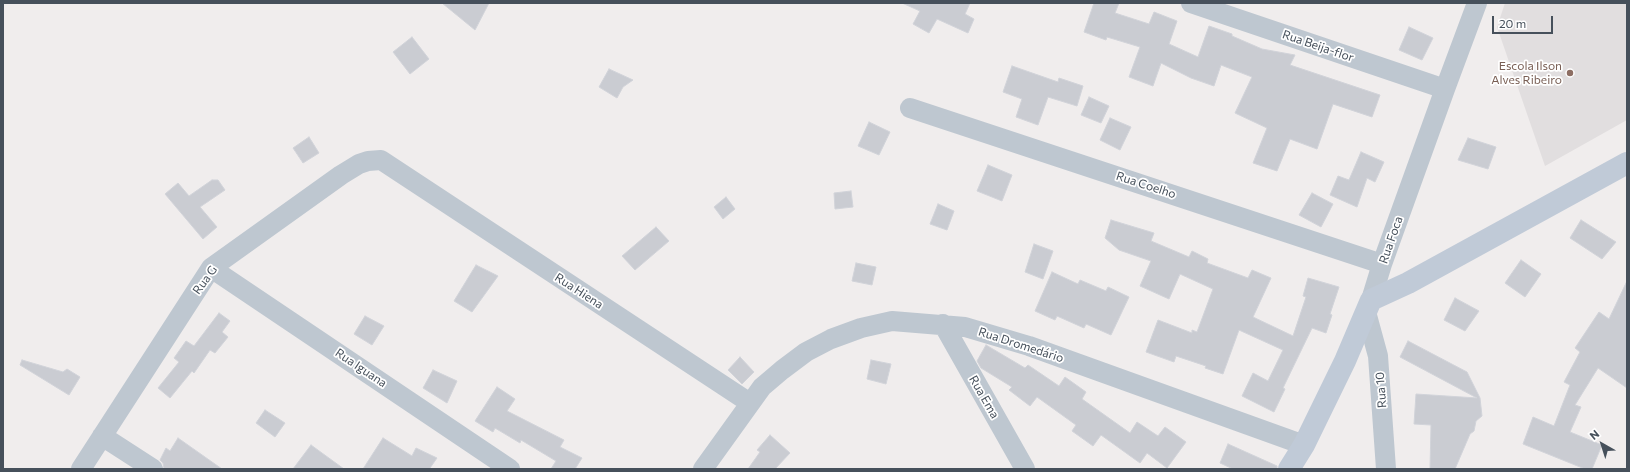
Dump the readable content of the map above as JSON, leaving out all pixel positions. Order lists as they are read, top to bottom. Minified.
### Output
{"streets":{"street":["Rua Beija-flor","Rua Coelho","Rua Foca","Rua G","Rua Hiena","Rua Dromedário","Rua Iguana","Rua 10","Rua Ema"]},"crossings":[["Rua Beija-flor","Rua Foca"],["Rua Coelho","Rua Foca"],["Rua Foca","Rua Dromedário"],["Rua Foca","Rua 10"],["Rua G","Rua Hiena"],["Rua G","Rua Iguana"],["Rua Hiena","Rua Dromedário"],["Rua Dromedário","Rua Ema"]],"places":["Escola Ilson Alves Ribeiro"],"scale_bar":"20 m","north":"top left"}
